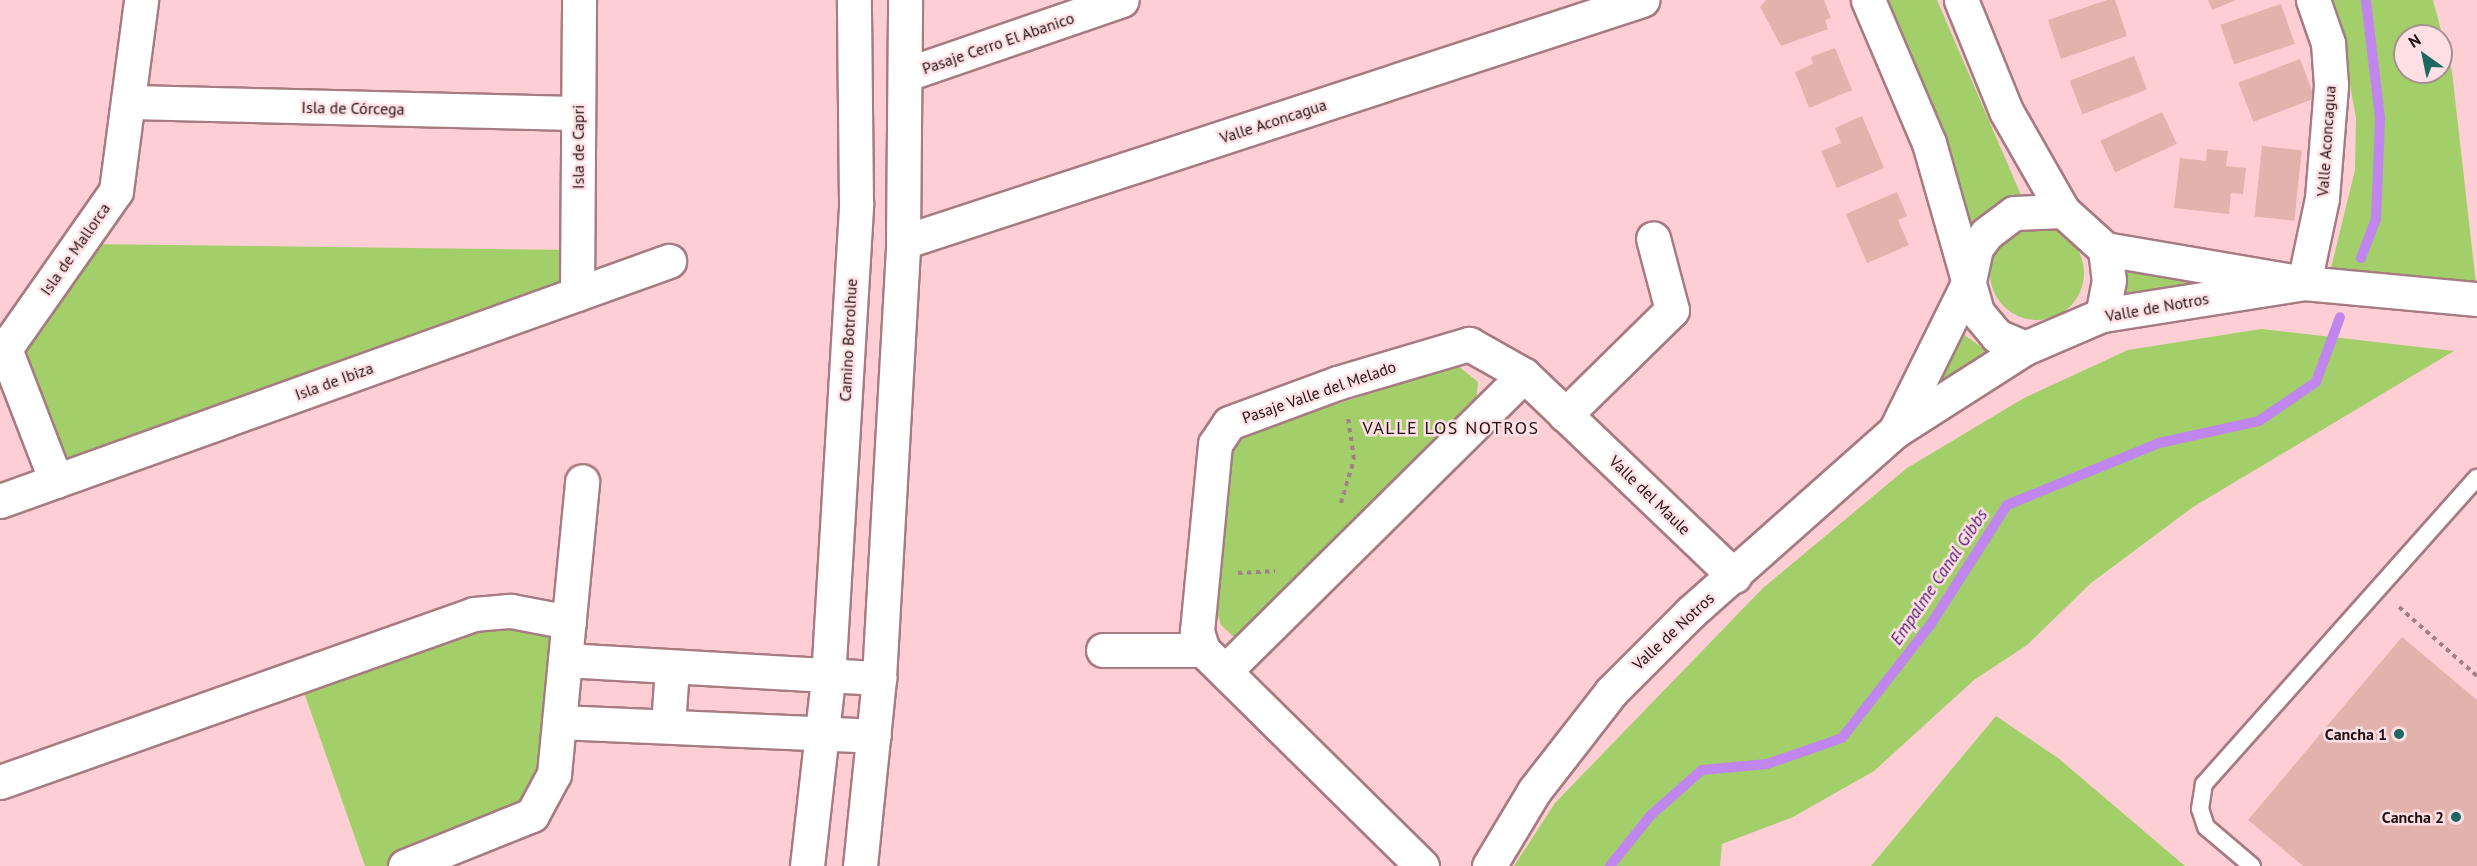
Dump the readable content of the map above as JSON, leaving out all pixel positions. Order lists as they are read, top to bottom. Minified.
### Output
{"streets":{"street":["Pasaje Cerro El Abanico","Isla de Córcega","Valle Aconcagua","Isla de Capri","Isla de Mallorca","Valle de Notros","Camino Botrolhue","Isla de Ibiza","Pasaje Valle del Melado","Valle del Maule"]},"crossings":[["Isla de Córcega","Isla de Capri"],["Isla de Córcega","Isla de Mallorca"],["Valle Aconcagua","Valle de Notros"],["Isla de Capri","Isla de Ibiza"],["Isla de Mallorca","Isla de Ibiza"],["Valle de Notros","Valle del Maule"],["Pasaje Valle del Melado","Valle del Maule"]],"districts":["VALLE LOS NOTROS"],"water":["Empalme Canal Gibbs"],"places":["Cancha 1","Cancha 2"],"north":"top left"}
